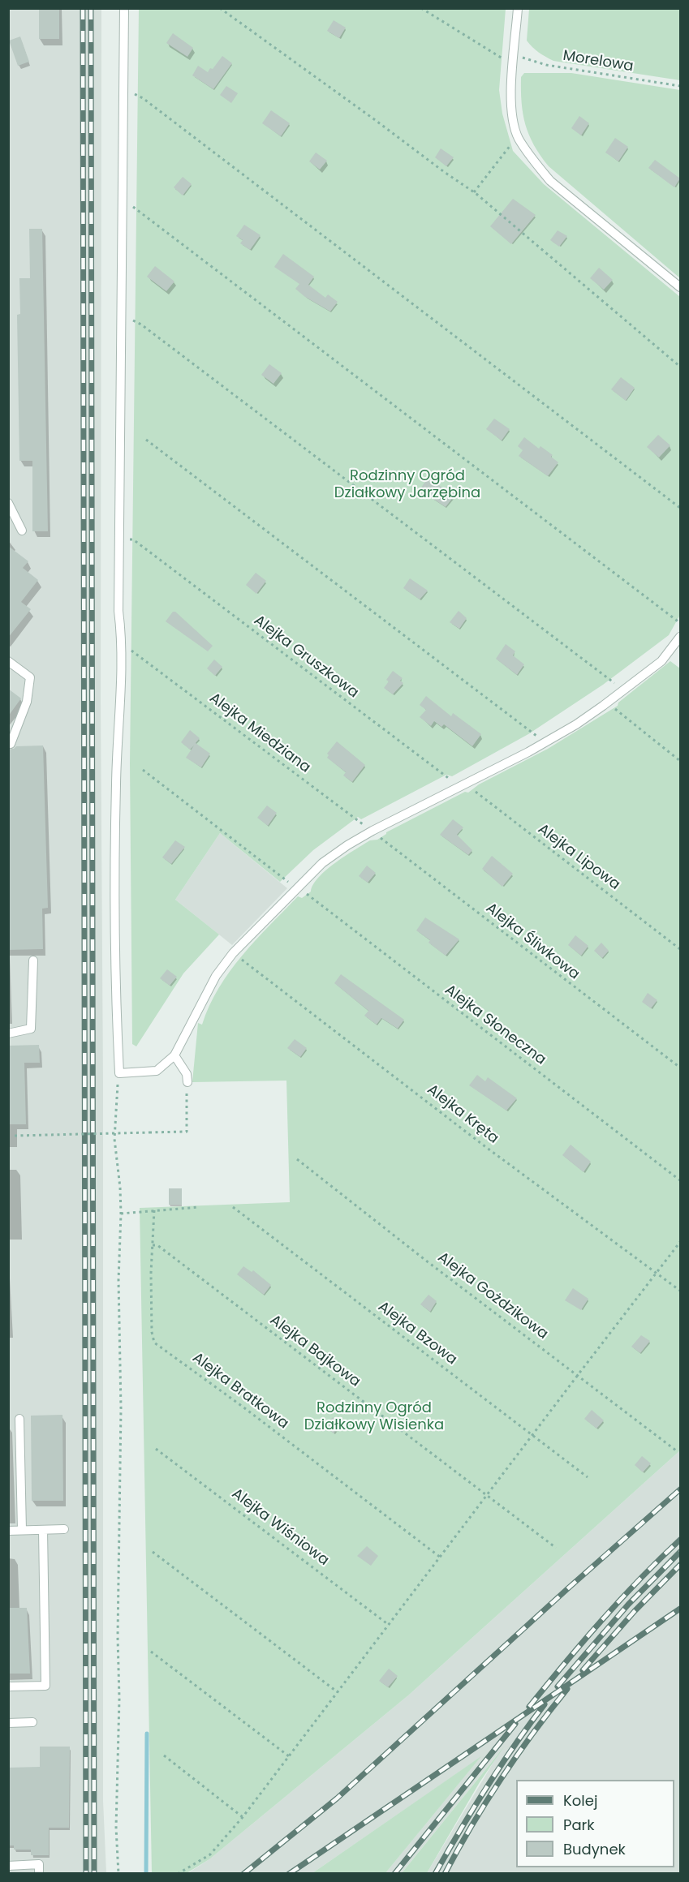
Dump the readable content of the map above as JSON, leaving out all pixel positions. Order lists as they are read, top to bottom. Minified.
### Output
{"streets":{"path":["Morelowa","Alejka Gruszkowa","Alejka Miedziana","Alejka Lipowa","Alejka Śliwkowa","Alejka Słoneczna","Alejka Kręta","Alejka Gożdzikowa","Alejka Bzowa","Alejka Bajkowa","Alejka Bratkowa","Alejka Wiśniowa"]},"crossings":[["Alejka Gruszkowa","Alejka Lipowa"],["Alejka Miedziana","Alejka Śliwkowa"],["Alejka Bajkowa","Alejka Bratkowa"]],"parks":["Rodzinny Ogród Działkowy Jarzębina","Rodzinny Ogród Działkowy Wisienka"],"legend":["Kolej","Park","Budynek"]}
